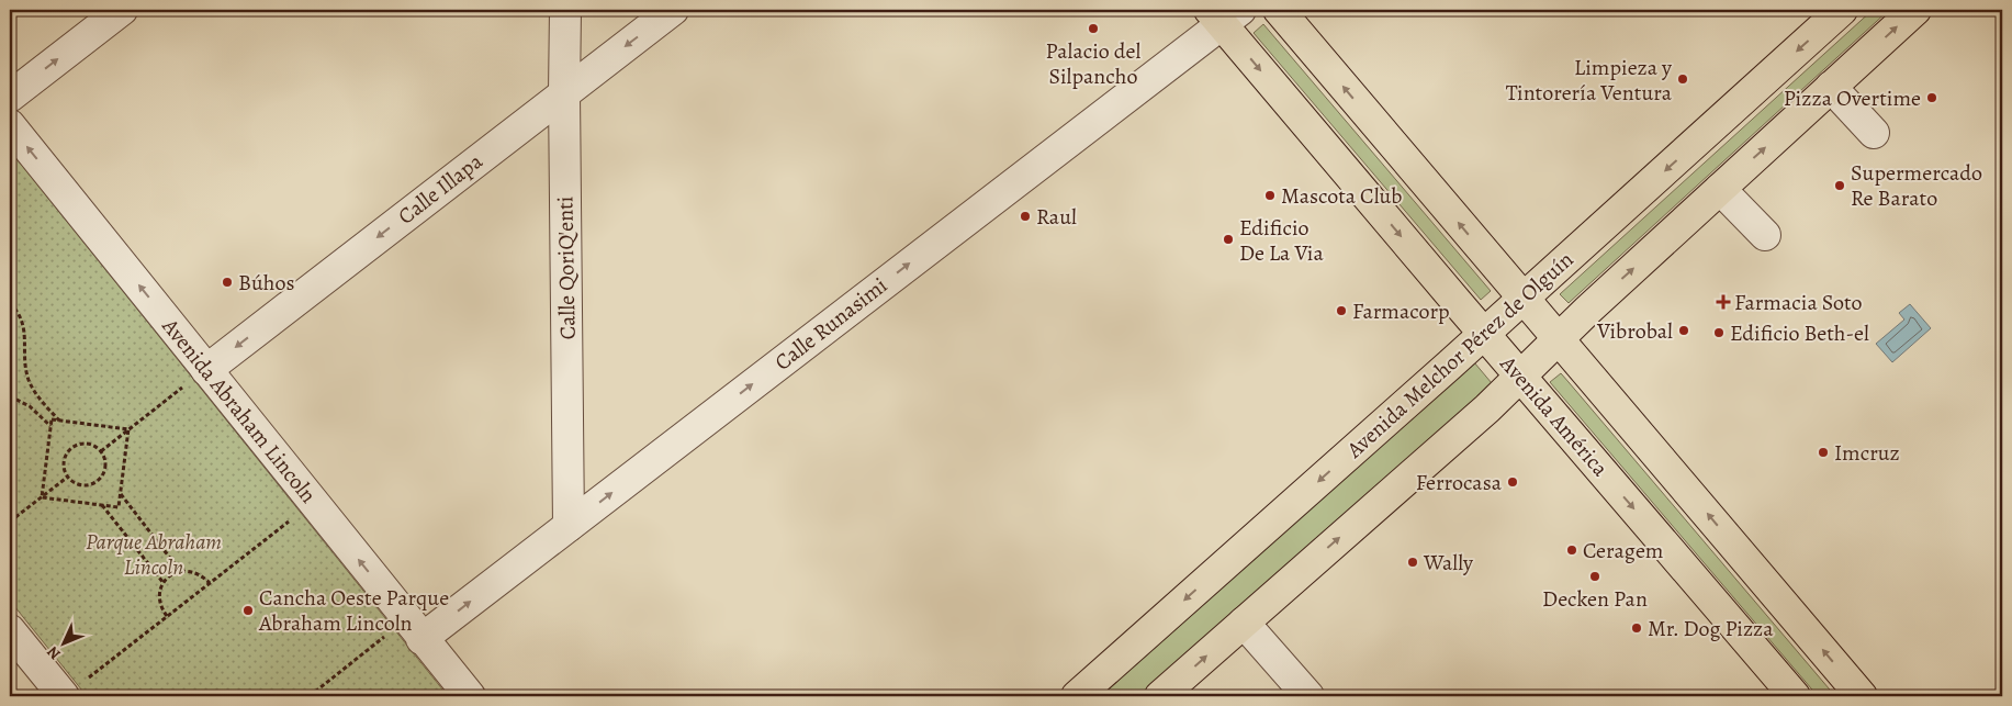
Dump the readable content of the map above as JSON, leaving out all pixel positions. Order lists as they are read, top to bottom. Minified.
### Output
{"streets":{"main road":["Avenida Melchor Pérez de Olguín","Avenida América"],"street":["Calle Illapa","Calle QoriQ'enti","Calle Runasimi","Avenida Abraham Lincoln"]},"crossings":[["Calle Illapa","Calle QoriQ'enti"],["Calle Illapa","Avenida Abraham Lincoln"],["Calle QoriQ'enti","Calle Runasimi"],["Calle Runasimi","Avenida Abraham Lincoln"],["Calle Runasimi","Avenida América"],["Avenida Melchor Pérez de Olguín","Avenida América"]],"one_way":["Calle Illapa","Calle Runasimi","Avenida Abraham Lincoln"],"parks":["Parque Abraham Lincoln"],"places":{"other":["Palacio del Silpancho","Limpieza y Tintorería Ventura","Pizza Overtime","Supermercado Re Barato","Mascota Club","Raul","Edificio De La Via","Búhos","Farmacorp","Vibrobal","Edificio Beth-el","Imcruz","Ferrocasa","Ceragem","Wally","Decken Pan","Cancha Oeste Parque Abraham Lincoln","Mr. Dog Pizza"],"health":["Farmacia Soto"]},"north":"bottom left"}
